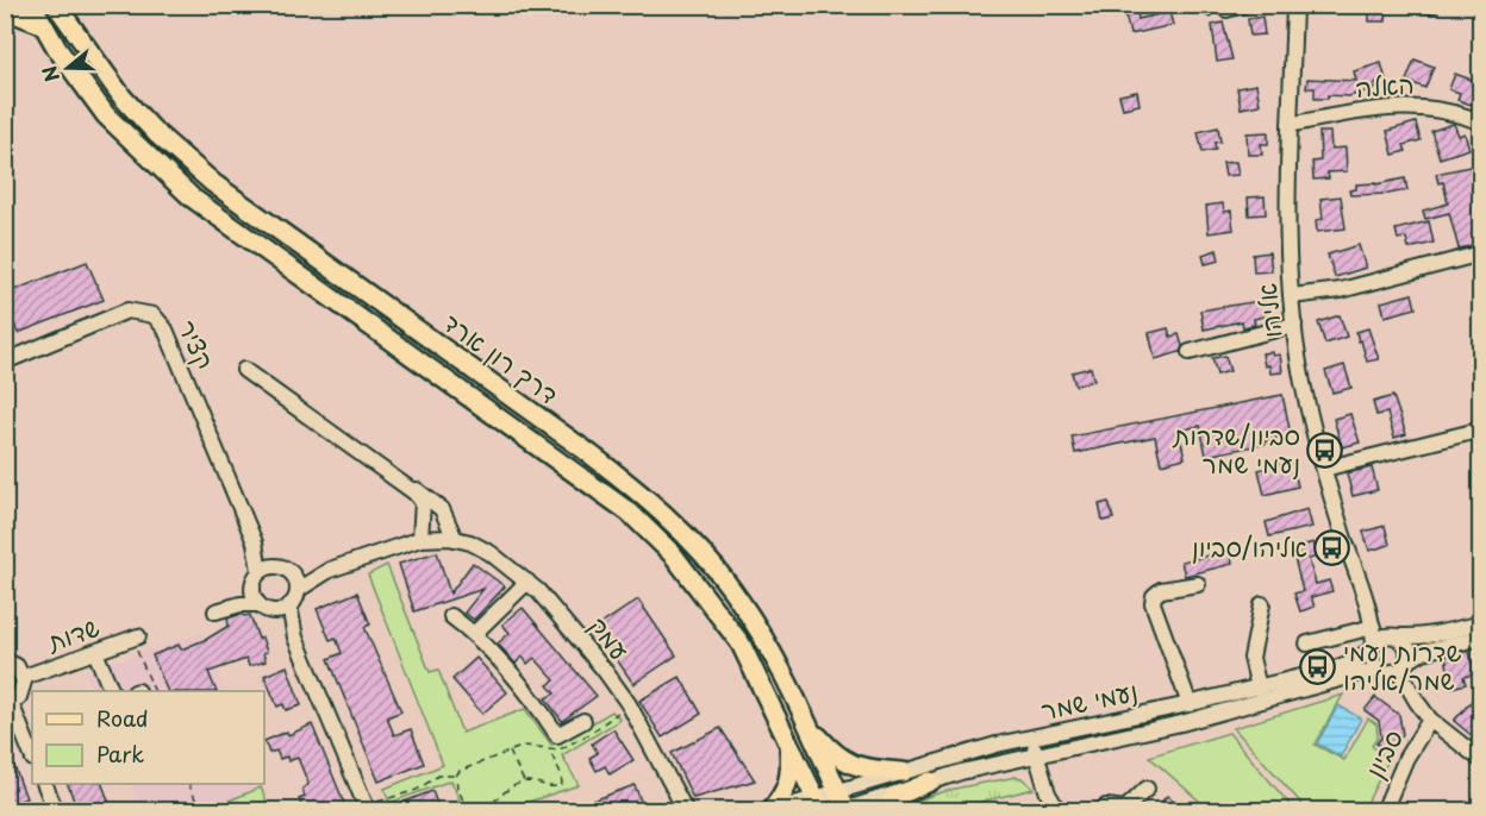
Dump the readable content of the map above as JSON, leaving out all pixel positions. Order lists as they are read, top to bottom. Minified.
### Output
{"streets":{"main road":["דרך רון ארד"],"street":["האלה","אליהו","קציר","שדות","עמק","נעמי שמר","סביון"]},"crossings":[["האלה","אליהו"],["אליהו","נעמי שמר"],["קציר","עמק"],["דרך רון ארד","נעמי שמר"]],"places":{"bus stop":["סביון/שדרות נעמי שמר","אליהו/סביון","שדרות נעמי שמר/אליהו"]},"legend":["Road","Park"],"north":"left"}
